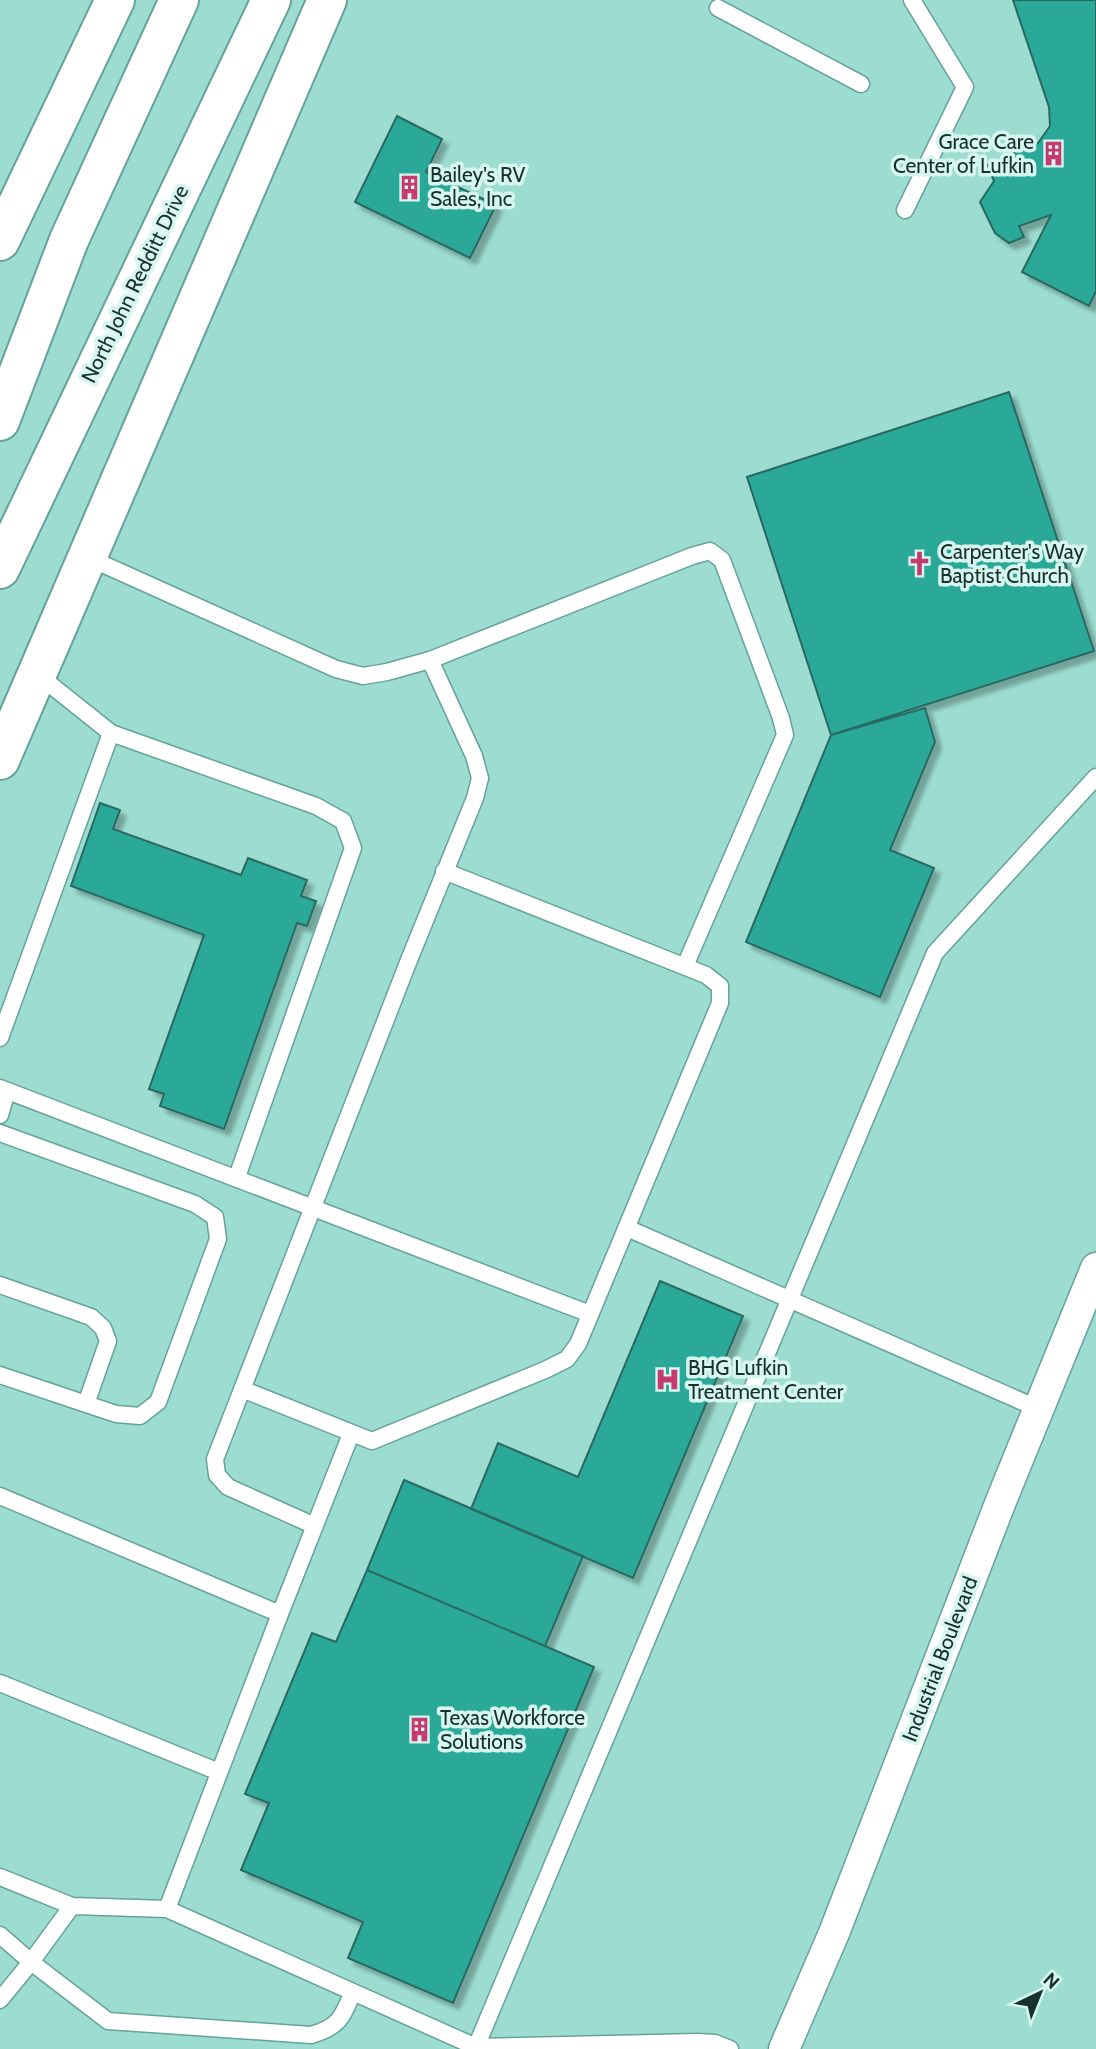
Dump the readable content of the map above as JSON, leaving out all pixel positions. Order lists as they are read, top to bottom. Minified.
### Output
{"streets":{"main road":["North John Redditt Drive"],"street":["Industrial Boulevard"]},"places":{"building":["Grace Care Center of Lufkin","Bailey's RV Sales, Inc","Texas Workforce Solutions"],"church":["Carpenter's Way Baptist Church"],"hospital":["BHG Lufkin Treatment Center"]},"north":"top right"}
